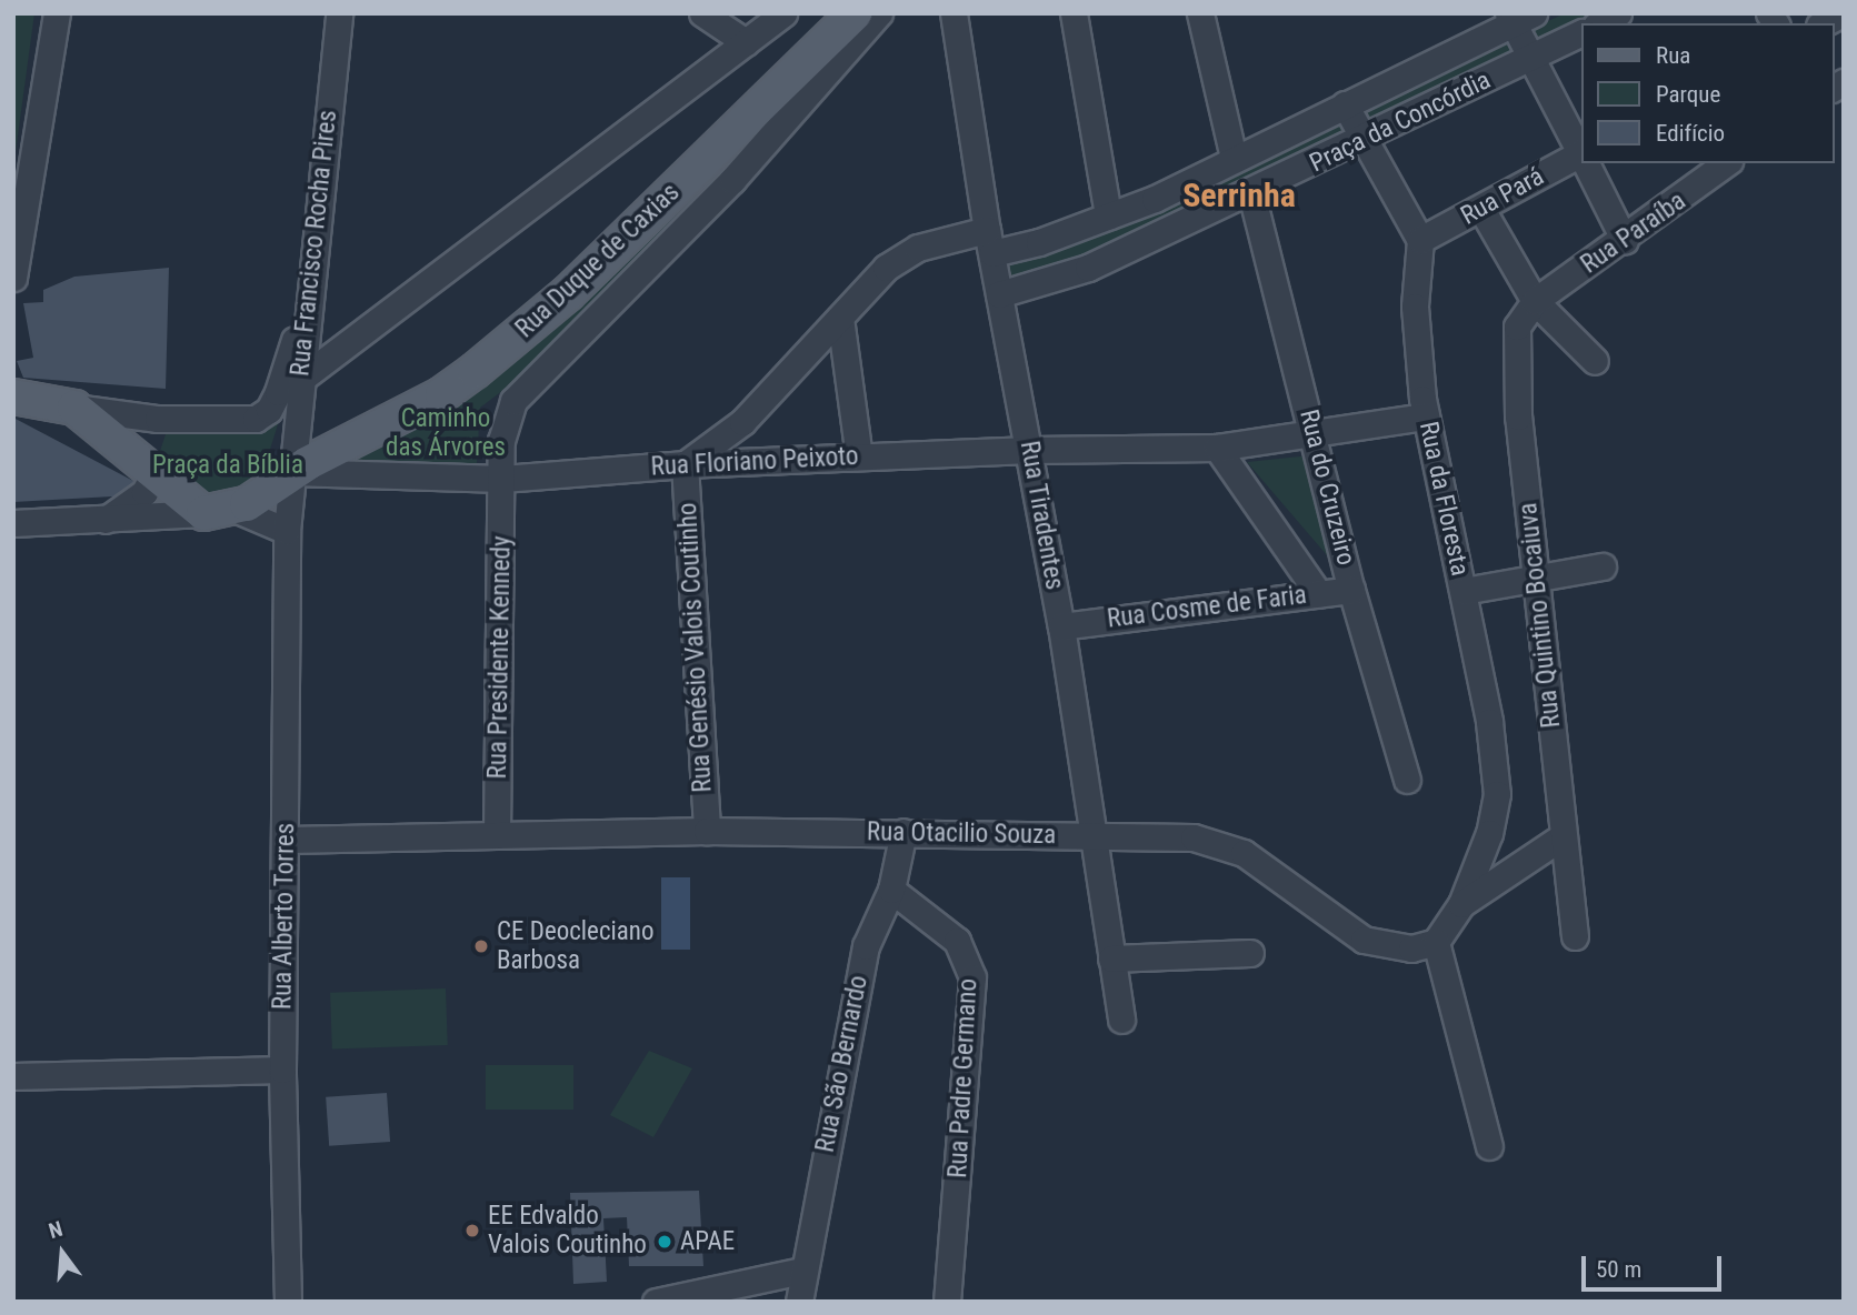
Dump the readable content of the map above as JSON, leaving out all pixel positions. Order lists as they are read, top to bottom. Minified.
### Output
{"streets":{"main road":["Rua Duque de Caxias"],"street":["Praça da Concórdia","Rua Pará","Rua Paraíba","Rua Francisco Rocha Pires","Rua Floriano Peixoto","Rua do Cruzeiro","Rua da Floresta","Rua Tiradentes","Rua Cosme de Faria","Rua Quintino Bocaiuva","Rua Genésio Valois Coutinho","Rua Presidente Kennedy","Rua Otacilio Souza","Rua Alberto Torres","Rua São Bernardo","Rua Padre Germano"]},"crossings":[["Praça da Concórdia","Rua Floriano Peixoto"],["Praça da Concórdia","Rua do Cruzeiro"],["Praça da Concórdia","Rua Tiradentes"],["Praça da Concórdia","Rua Genésio Valois Coutinho"],["Rua Pará","Rua da Floresta"],["Rua Paraíba","Rua Quintino Bocaiuva"],["Rua Francisco Rocha Pires","Rua Duque de Caxias"],["Rua Francisco Rocha Pires","Rua Floriano Peixoto"],["Rua Francisco Rocha Pires","Rua Alberto Torres"],["Rua Duque de Caxias","Rua Floriano Peixoto"],["Rua Duque de Caxias","Rua Presidente Kennedy"],["Rua Floriano Peixoto","Rua do Cruzeiro"],["Rua Floriano Peixoto","Rua da Floresta"],["Rua Floriano Peixoto","Rua Tiradentes"],["Rua Floriano Peixoto","Rua Genésio Valois Coutinho"],["Rua Floriano Peixoto","Rua Presidente Kennedy"],["Rua do Cruzeiro","Rua Cosme de Faria"],["Rua Tiradentes","Rua Cosme de Faria"],["Rua Tiradentes","Rua Otacilio Souza"],["Rua Genésio Valois Coutinho","Rua Otacilio Souza"],["Rua Presidente Kennedy","Rua Otacilio Souza"],["Rua Otacilio Souza","Rua Alberto Torres"],["Rua Otacilio Souza","Rua São Bernardo"],["Rua São Bernardo","Rua Padre Germano"]],"districts":["Serrinha"],"parks":["Caminho das Árvores","Praça da Bíblia"],"places":["CE Deocleciano Barbosa","EE Edvaldo Valois Coutinho","APAE"],"legend":["Rua","Parque","Edifício"],"scale_bar":"50 m","north":"top"}
